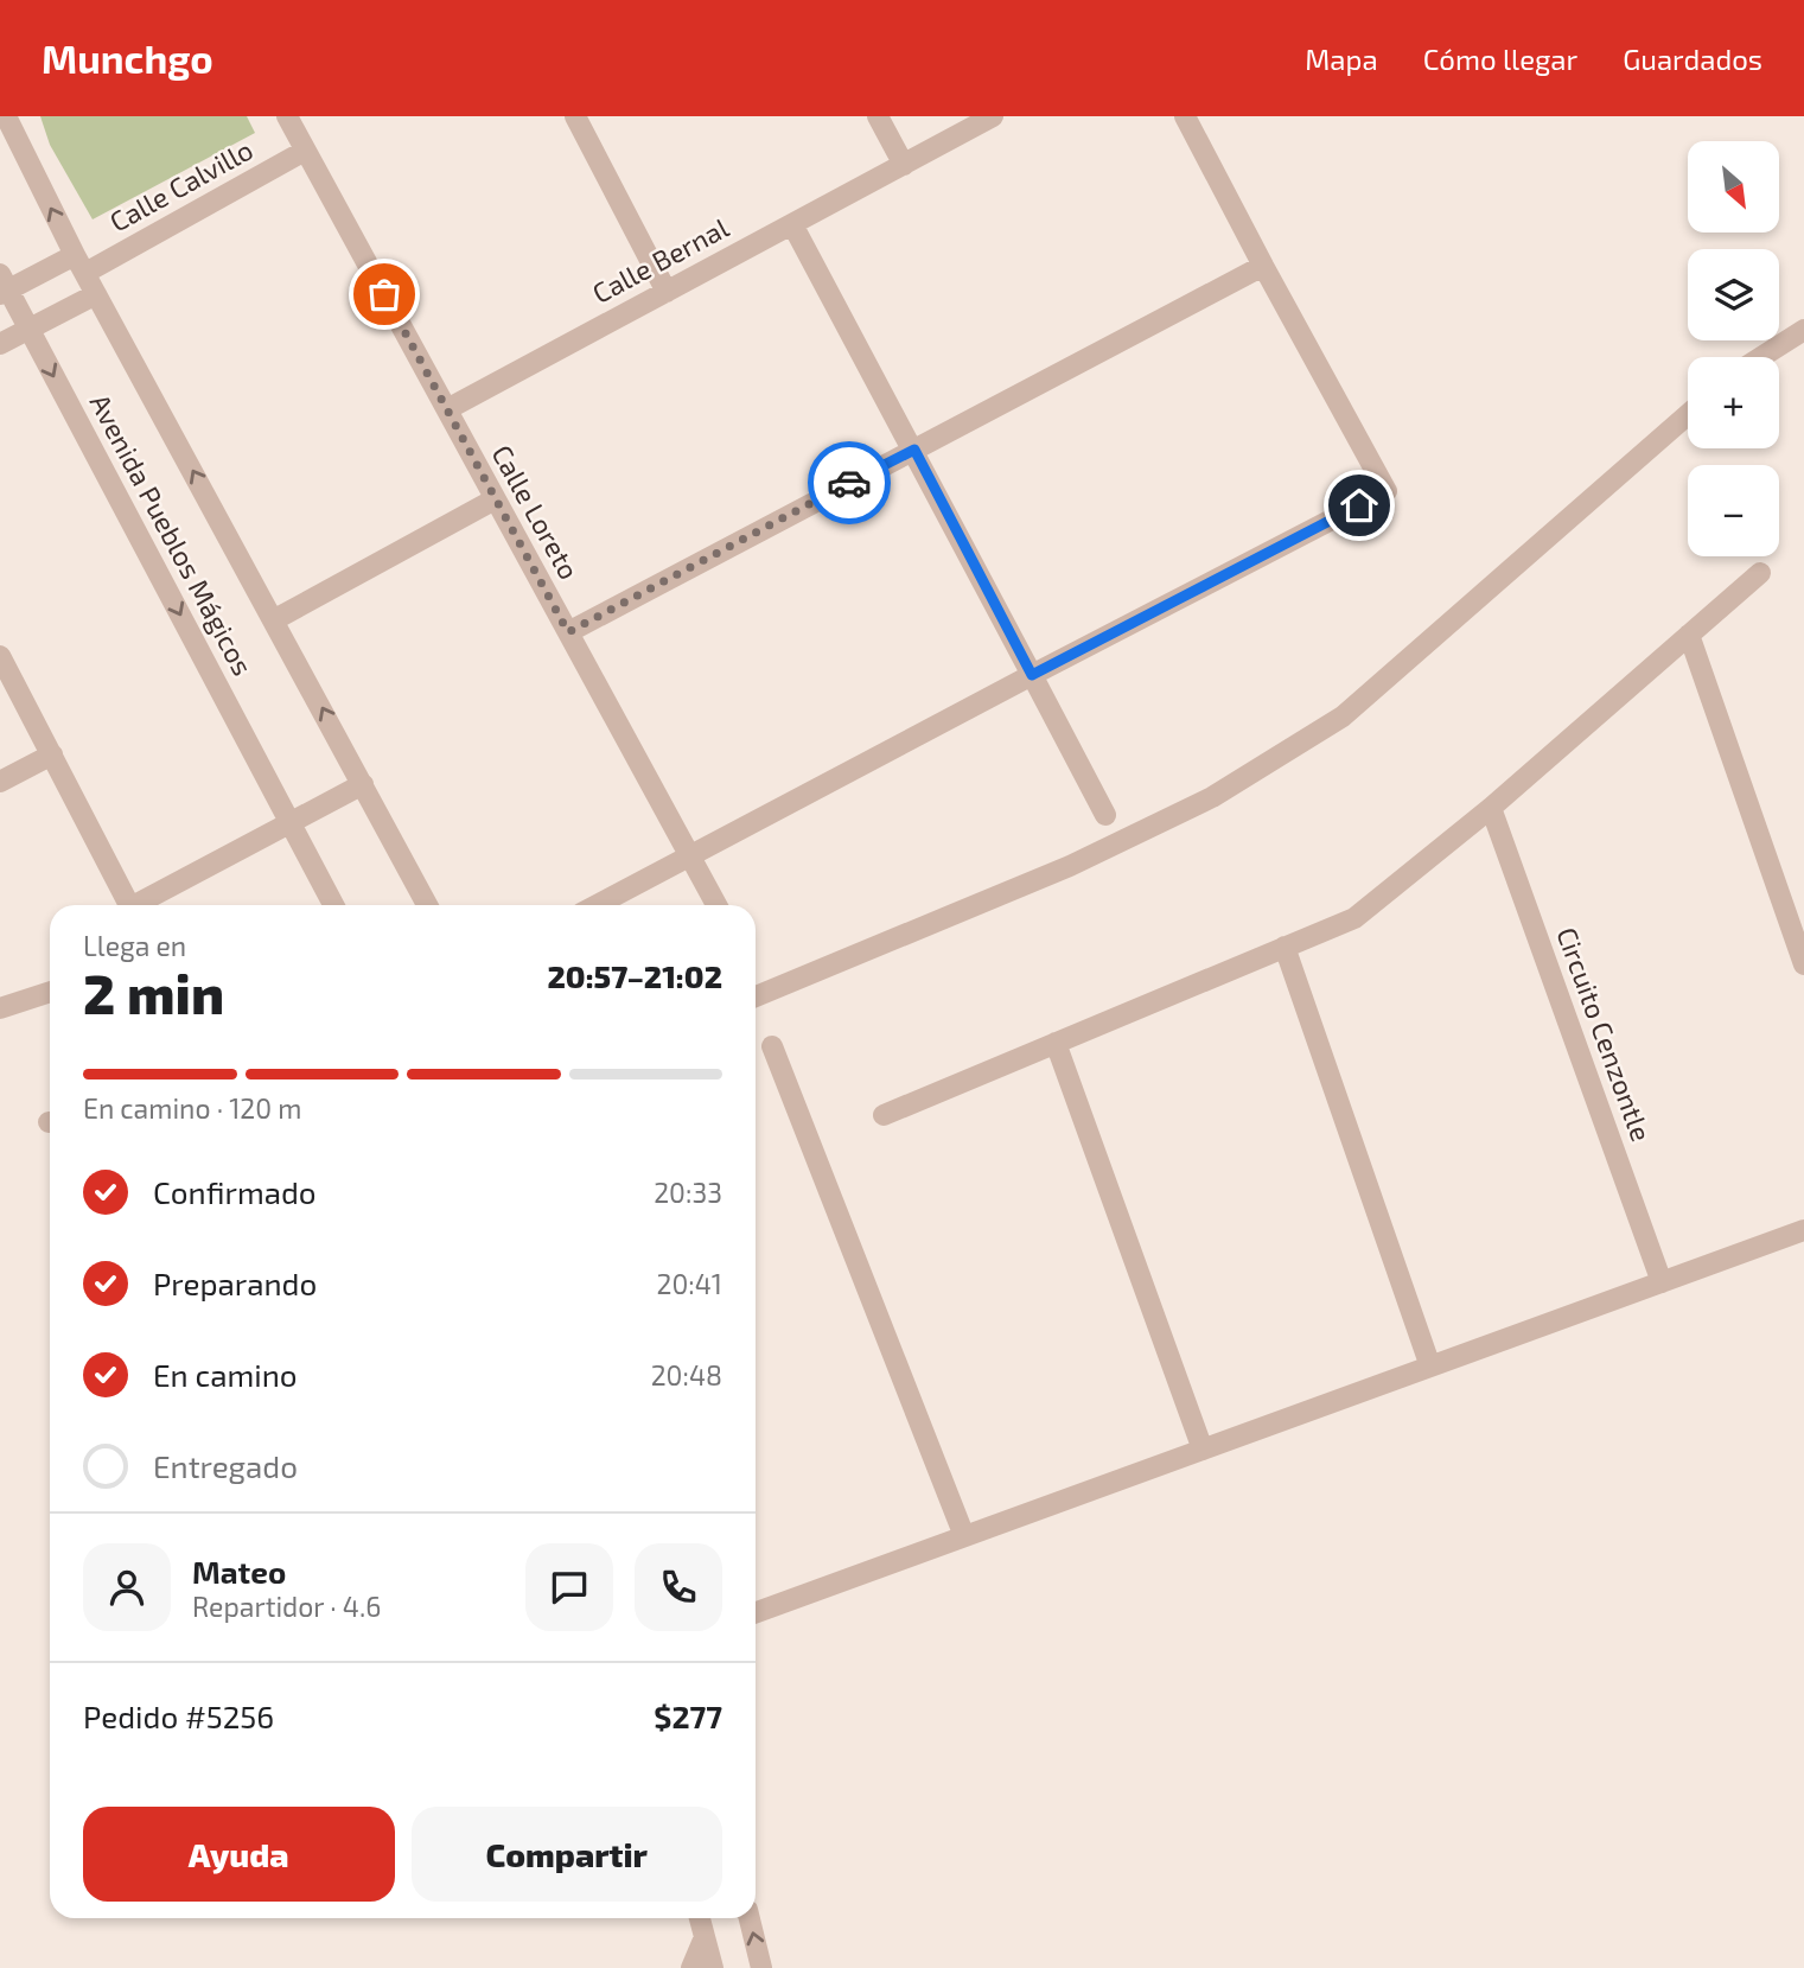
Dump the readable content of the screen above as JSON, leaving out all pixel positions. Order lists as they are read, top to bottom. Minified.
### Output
{"streets":{"street":["Calle Calvillo","Calle Bernal","Calle Loreto","Avenida Pueblos Mágicos","Circuito Cenzontle"]},"crossings":[["Calle Calvillo","Calle Loreto"],["Calle Calvillo","Avenida Pueblos Mágicos"],["Calle Bernal","Calle Loreto"]],"north":"bottom right","page":{"header":"Munchgo","nav":["Mapa","Cómo llegar","Guardados"],"map_buttons":["+","−"],"heading":["2 min","Llega en","20:57–21:02"],"panel":["Mateo","Repartidor · 4.6","Pedido #5256","$277"],"bar":"En camino · 120 m","list":[["Confirmado","20:33"],["Preparando","20:41"],["En camino","20:48"],"Entregado"],"buttons":["Ayuda","Compartir"]}}
